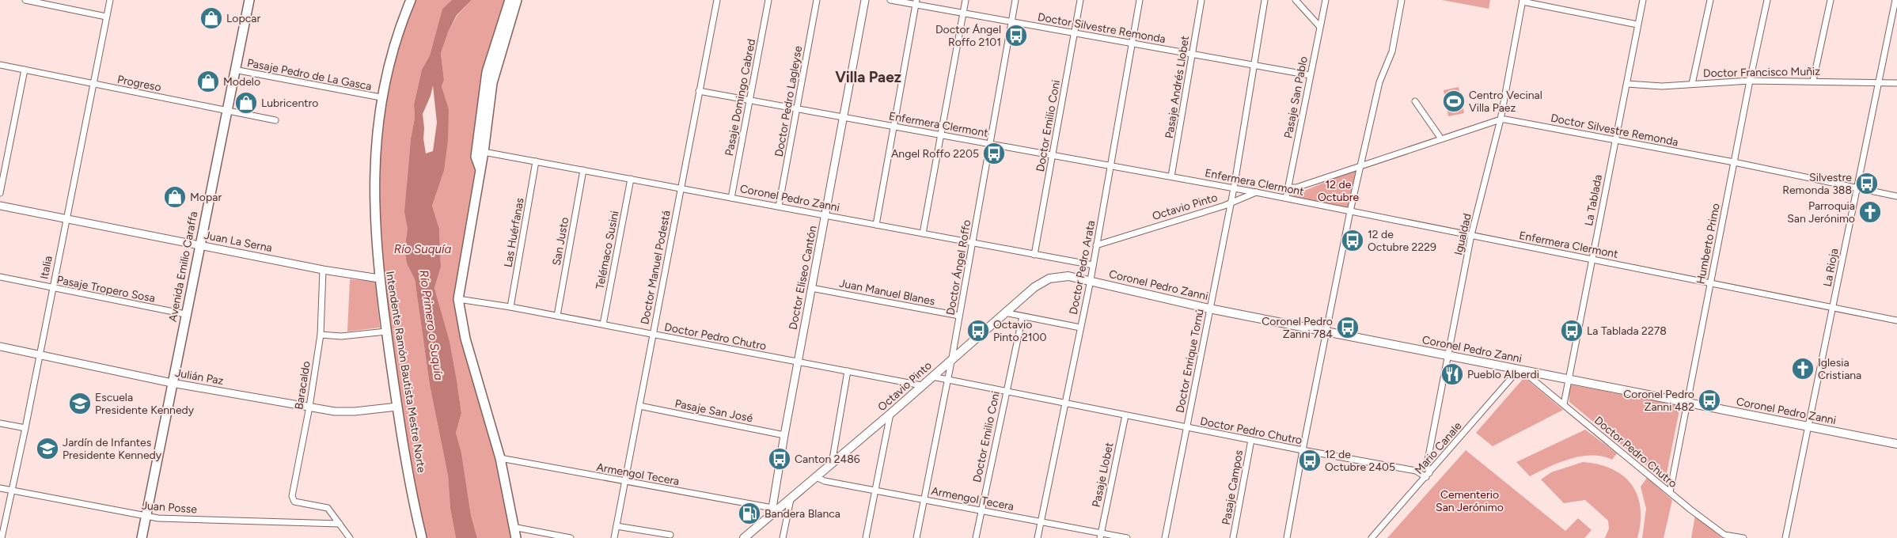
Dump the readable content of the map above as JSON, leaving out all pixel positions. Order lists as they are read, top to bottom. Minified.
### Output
{"streets":{"main road":["Coronel Pedro Zanni","Octavio Pinto","Avenida Emilio Caraffa","Intendente Ramón Bautista Mestre Norte"],"street":["Doctor Silvestre Remonda","Doctor Francisco Muñiz","Pasaje Pedro de La Gasca","Progreso","Pasaje Andrés Llobet","Pasaje Domingo Cabred","Pasaje San Pablo","Doctor Pedro Lagleyse","Enfermera Clermont","Doctor Emilio Coni","La Tablada","Las Huérfanas","Igualdad","Juan La Serna","San Justo","Humberto Primo","Telémaco Susini","Italia","Doctor Manuel Podestá","Doctor Ángel Roffo","Doctor Pedro Arata","La Rioja","Doctor Eliseo Cantón","Pasaje Tropero Sosa","Juan Manuel Blanes","Doctor Pedro Chutro","Doctor Enrique Tornú","Julián Paz","Baracaldo","Pasaje San José","Mario Canale","Armengol Tecera","Pasaje Llobet","Pasaje Campos","Juan Posse"]},"crossings":[["Doctor Silvestre Remonda","Pasaje Andrés Llobet"],["Doctor Silvestre Remonda","Pasaje San Pablo"],["Doctor Silvestre Remonda","Doctor Emilio Coni"],["Doctor Silvestre Remonda","La Tablada"],["Doctor Silvestre Remonda","Igualdad"],["Doctor Silvestre Remonda","Humberto Primo"],["Doctor Silvestre Remonda","Doctor Ángel Roffo"],["Doctor Silvestre Remonda","Doctor Pedro Arata"],["Doctor Silvestre Remonda","La Rioja"],["Doctor Silvestre Remonda","Doctor Enrique Tornú"],["Doctor Francisco Muñiz","La Tablada"],["Doctor Francisco Muñiz","Humberto Primo"],["Doctor Francisco Muñiz","La Rioja"],["Pasaje Pedro de La Gasca","Avenida Emilio Caraffa"],["Pasaje Pedro de La Gasca","Intendente Ramón Bautista Mestre Norte"],["Progreso","Avenida Emilio Caraffa"],["Progreso","Italia"],["Pasaje Andrés Llobet","Enfermera Clermont"],["Pasaje Domingo Cabred","Enfermera Clermont"],["Pasaje Domingo Cabred","Coronel Pedro Zanni"],["Pasaje San Pablo","Enfermera Clermont"],["Doctor Pedro Lagleyse","Enfermera Clermont"],["Doctor Pedro Lagleyse","Coronel Pedro Zanni"],["Enfermera Clermont","Doctor Emilio Coni"],["Enfermera Clermont","La Tablada"],["Enfermera Clermont","Octavio Pinto"],["Enfermera Clermont","Igualdad"],["Enfermera Clermont","Humberto Primo"],["Enfermera Clermont","Doctor Manuel Podestá"],["Enfermera Clermont","Doctor Ángel Roffo"],["Enfermera Clermont","Doctor Pedro Arata"],["Enfermera Clermont","La Rioja"],["Enfermera Clermont","Doctor Eliseo Cantón"],["Enfermera Clermont","Doctor Enrique Tornú"],["Doctor Emilio Coni","Coronel Pedro Zanni"],["Doctor Emilio Coni","Doctor Pedro Chutro"],["Doctor Emilio Coni","Armengol Tecera"],["Coronel Pedro Zanni","La Tablada"],["Coronel Pedro Zanni","Octavio Pinto"],["Coronel Pedro Zanni","Las Huérfanas"],["Coronel Pedro Zanni","Igualdad"],["Coronel Pedro Zanni","San Justo"],["Coronel Pedro Zanni","Humberto Primo"],["Coronel Pedro Zanni","Telémaco Susini"],["Coronel Pedro Zanni","Doctor Manuel Podestá"],["Coronel Pedro Zanni","Doctor Ángel Roffo"],["Coronel Pedro Zanni","Doctor Pedro Arata"],["Coronel Pedro Zanni","La Rioja"],["Coronel Pedro Zanni","Doctor Eliseo Cantón"],["Coronel Pedro Zanni","Doctor Pedro Chutro"],["Coronel Pedro Zanni","Doctor Enrique Tornú"],["Coronel Pedro Zanni","Mario Canale"],["La Tablada","Doctor Pedro Chutro"],["Octavio Pinto","Doctor Ángel Roffo"],["Octavio Pinto","Doctor Pedro Arata"],["Octavio Pinto","Doctor Eliseo Cantón"],["Octavio Pinto","Doctor Pedro Chutro"],["Octavio Pinto","Doctor Enrique Tornú"],["Octavio Pinto","Armengol Tecera"],["Las Huérfanas","Doctor Pedro Chutro"],["Igualdad","Doctor Pedro Chutro"],["Igualdad","Mario Canale"],["Juan La Serna","Avenida Emilio Caraffa"],["Juan La Serna","Italia"],["Juan La Serna","Intendente Ramón Bautista Mestre Norte"],["Juan La Serna","Baracaldo"],["San Justo","Doctor Pedro Chutro"],["Humberto Primo","Doctor Pedro Chutro"],["Telémaco Susini","Doctor Pedro Chutro"],["Avenida Emilio Caraffa","Pasaje Tropero Sosa"],["Avenida Emilio Caraffa","Julián Paz"],["Avenida Emilio Caraffa","Juan Posse"],["Italia","Pasaje Tropero Sosa"],["Italia","Julián Paz"],["Italia","Juan Posse"],["Doctor Manuel Podestá","Doctor Pedro Chutro"],["Doctor Manuel Podestá","Pasaje San José"],["Doctor Manuel Podestá","Armengol Tecera"],["Doctor Ángel Roffo","Juan Manuel Blanes"],["Doctor Ángel Roffo","Doctor Pedro Chutro"],["Doctor Ángel Roffo","Armengol Tecera"],["Doctor Pedro Arata","Doctor Pedro Chutro"],["Doctor Pedro Arata","Armengol Tecera"],["Doctor Eliseo Cantón","Juan Manuel Blanes"],["Doctor Eliseo Cantón","Doctor Pedro Chutro"],["Doctor Eliseo Cantón","Pasaje San José"],["Doctor Eliseo Cantón","Armengol Tecera"],["Doctor Pedro Chutro","Doctor Enrique Tornú"],["Doctor Pedro Chutro","Mario Canale"],["Doctor Pedro Chutro","Pasaje Llobet"],["Doctor Pedro Chutro","Pasaje Campos"],["Intendente Ramón Bautista Mestre Norte","Julián Paz"],["Julián Paz","Baracaldo"],["Baracaldo","Juan Posse"],["Armengol Tecera","Pasaje Llobet"]],"districts":["Villa Paez"],"water":["Río Suquía","Río Primero o Suquía"],"parks":["12 de Octubre","Cementerio San Jerónimo"],"places":{"shop":["Lopcar","Modelo","Lubricentro","Mopar"],"bus stop":["Doctor Ángel Roffo 2101","Angel Roffo 2205","Silvestre Remonda 388","12 de Octubre 2229","Coronel Pedro Zanni 784","Octavio Pinto 2100","La Tablada 2278","Coronel Pedro Zanni 482","Canton 2486","12 de Octubre 2405"],"sports":["Centro Vecinal Villa Paez"],"church":["Parroquia San Jerónimo","Iglesia Cristiana"],"restaurant":["Pueblo Alberdi"],"school or university":["Escuela Presidente Kennedy","Jardín de Infantes Presidente Kennedy"],"fuel station":["Bandera Blanca"]}}
